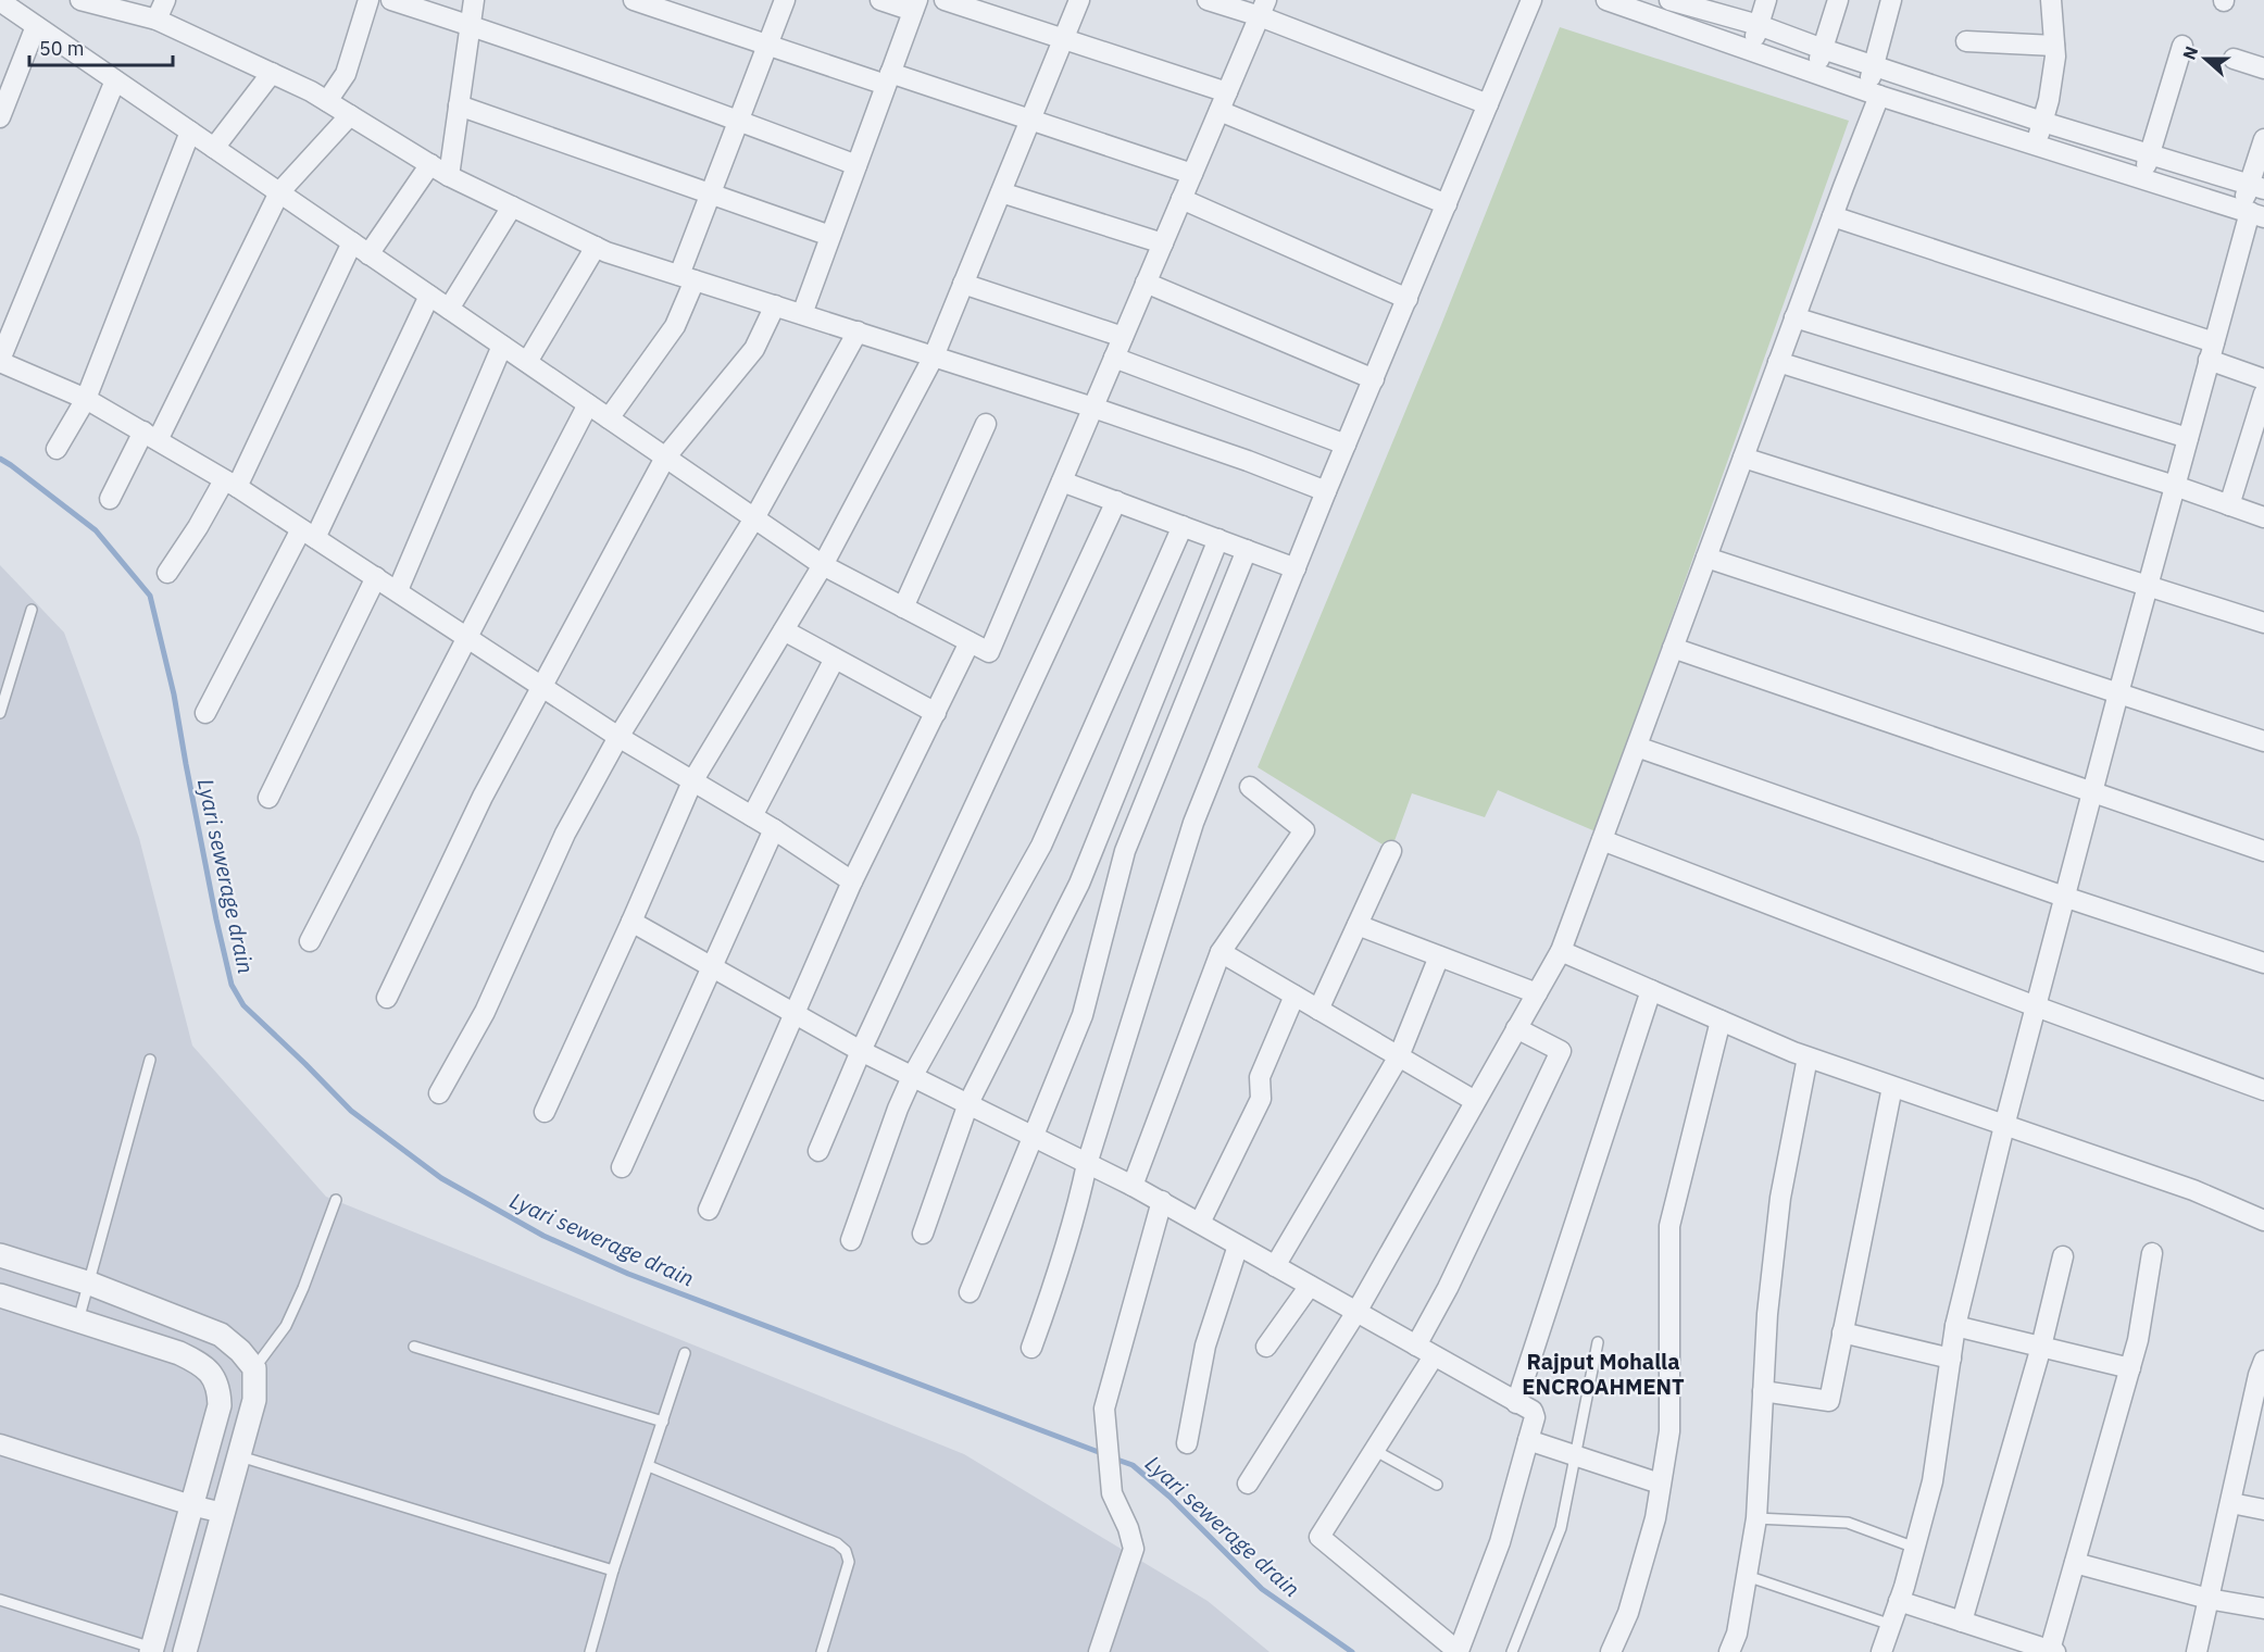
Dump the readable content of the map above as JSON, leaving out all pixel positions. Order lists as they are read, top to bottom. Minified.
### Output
{"districts":["Rajput Mohalla ENCROAHMENT"],"water":["Lyari sewerage drain"],"scale_bar":"50 m","north":"left"}
